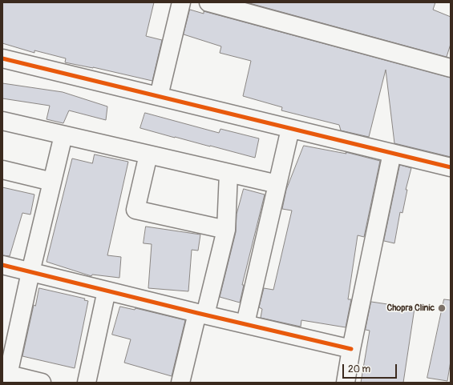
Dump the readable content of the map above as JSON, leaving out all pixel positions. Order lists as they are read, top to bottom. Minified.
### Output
{"places":["Chopra Clinic"],"scale_bar":"20 m"}
